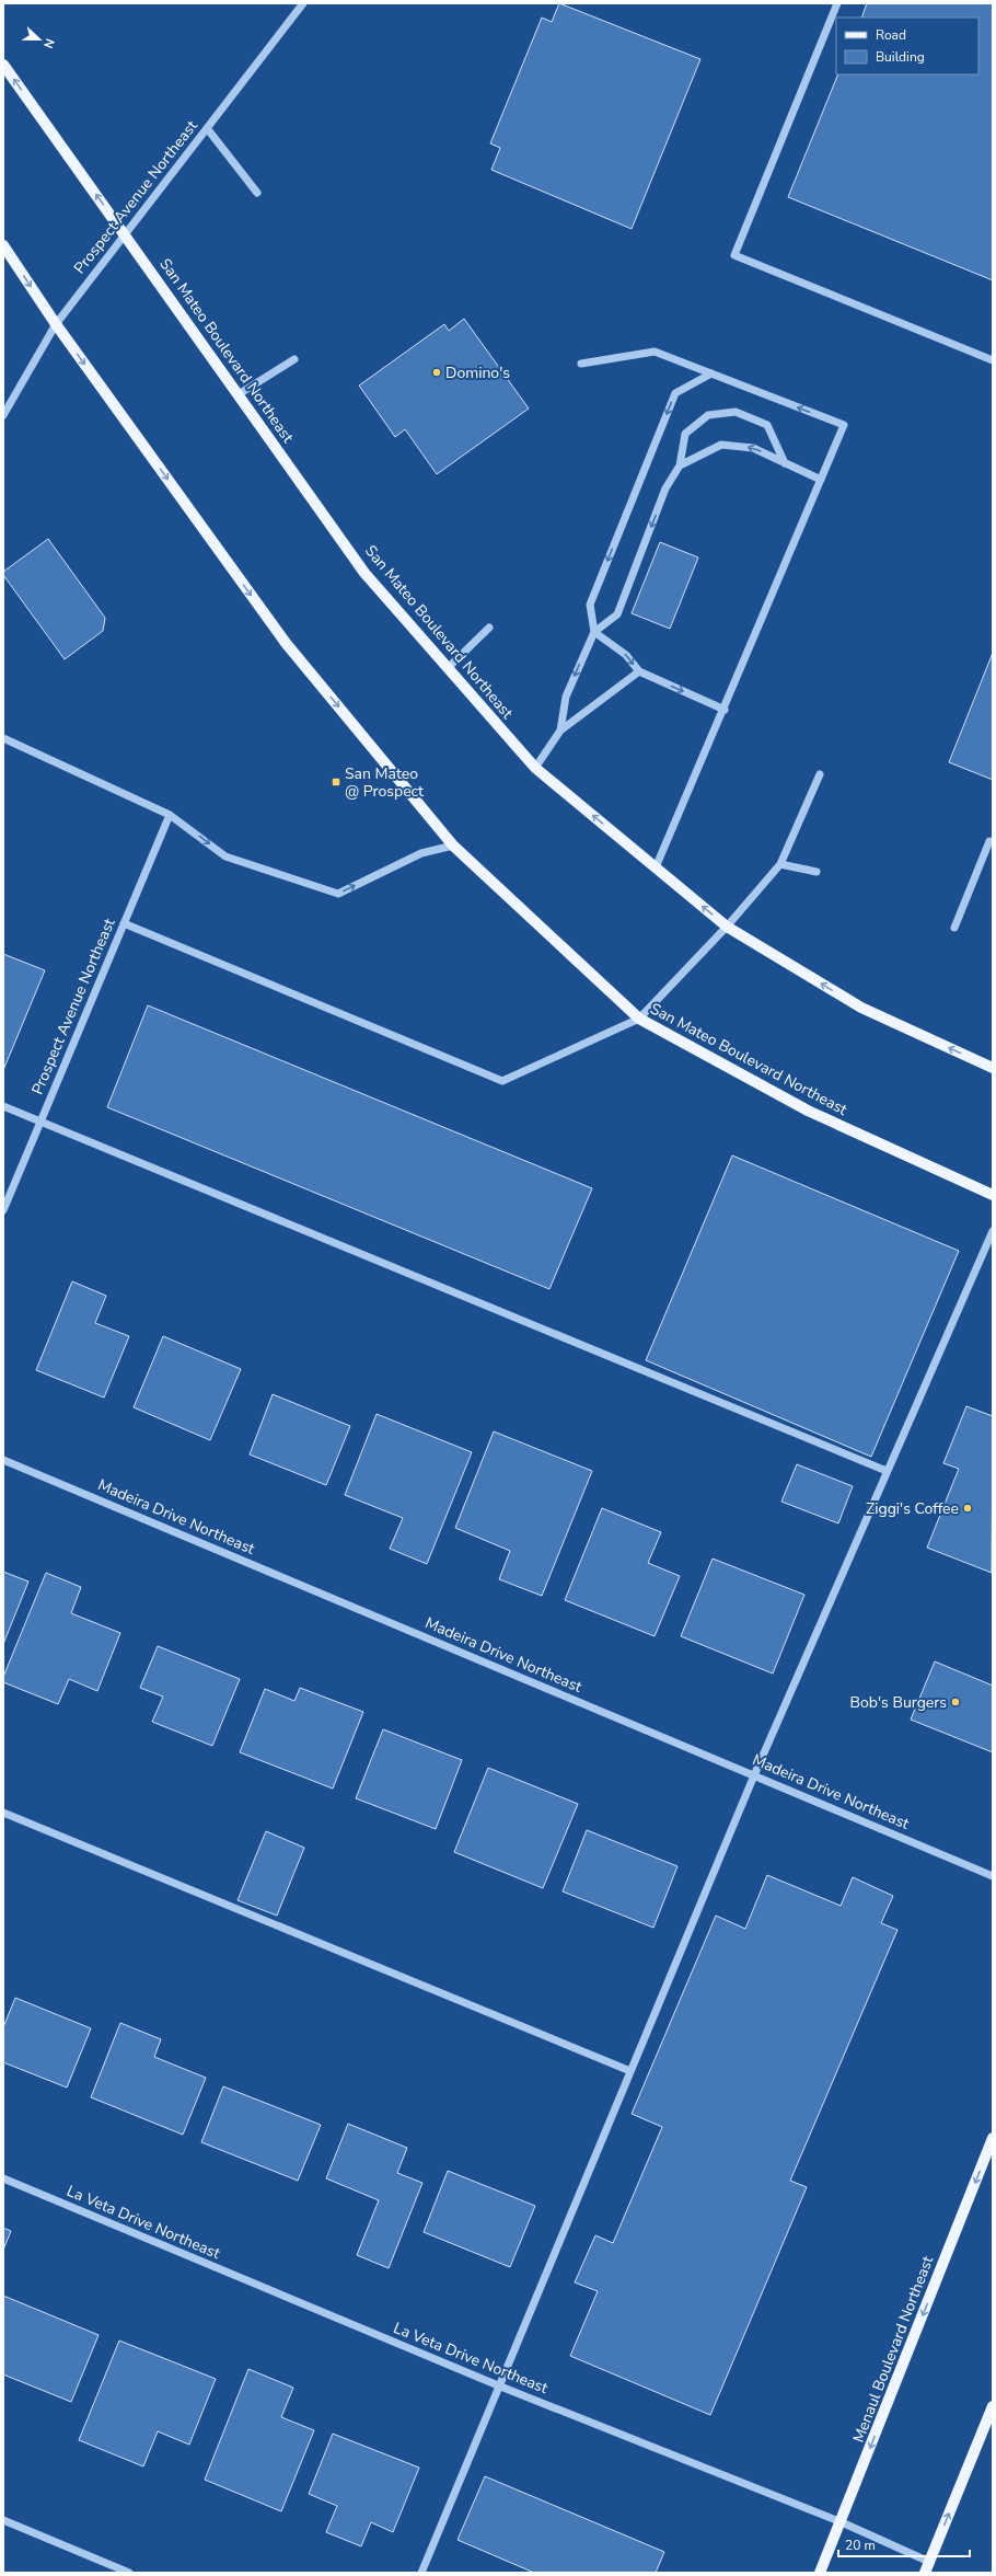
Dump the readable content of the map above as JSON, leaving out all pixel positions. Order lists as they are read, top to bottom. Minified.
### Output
{"streets":{"main road":["San Mateo Boulevard Northeast","Menaul Boulevard Northeast"],"street":["Prospect Avenue Northeast","Madeira Drive Northeast","La Veta Drive Northeast"]},"crossings":[["Prospect Avenue Northeast","San Mateo Boulevard Northeast"],["La Veta Drive Northeast","Menaul Boulevard Northeast"]],"one_way":["Menaul Boulevard Northeast"],"places":{"other":["Domino's","Ziggi's Coffee","Bob's Burgers"],"transit":["San Mateo @ Prospect"]},"legend":["Road","Building"],"scale_bar":"20 m","north":"right"}
